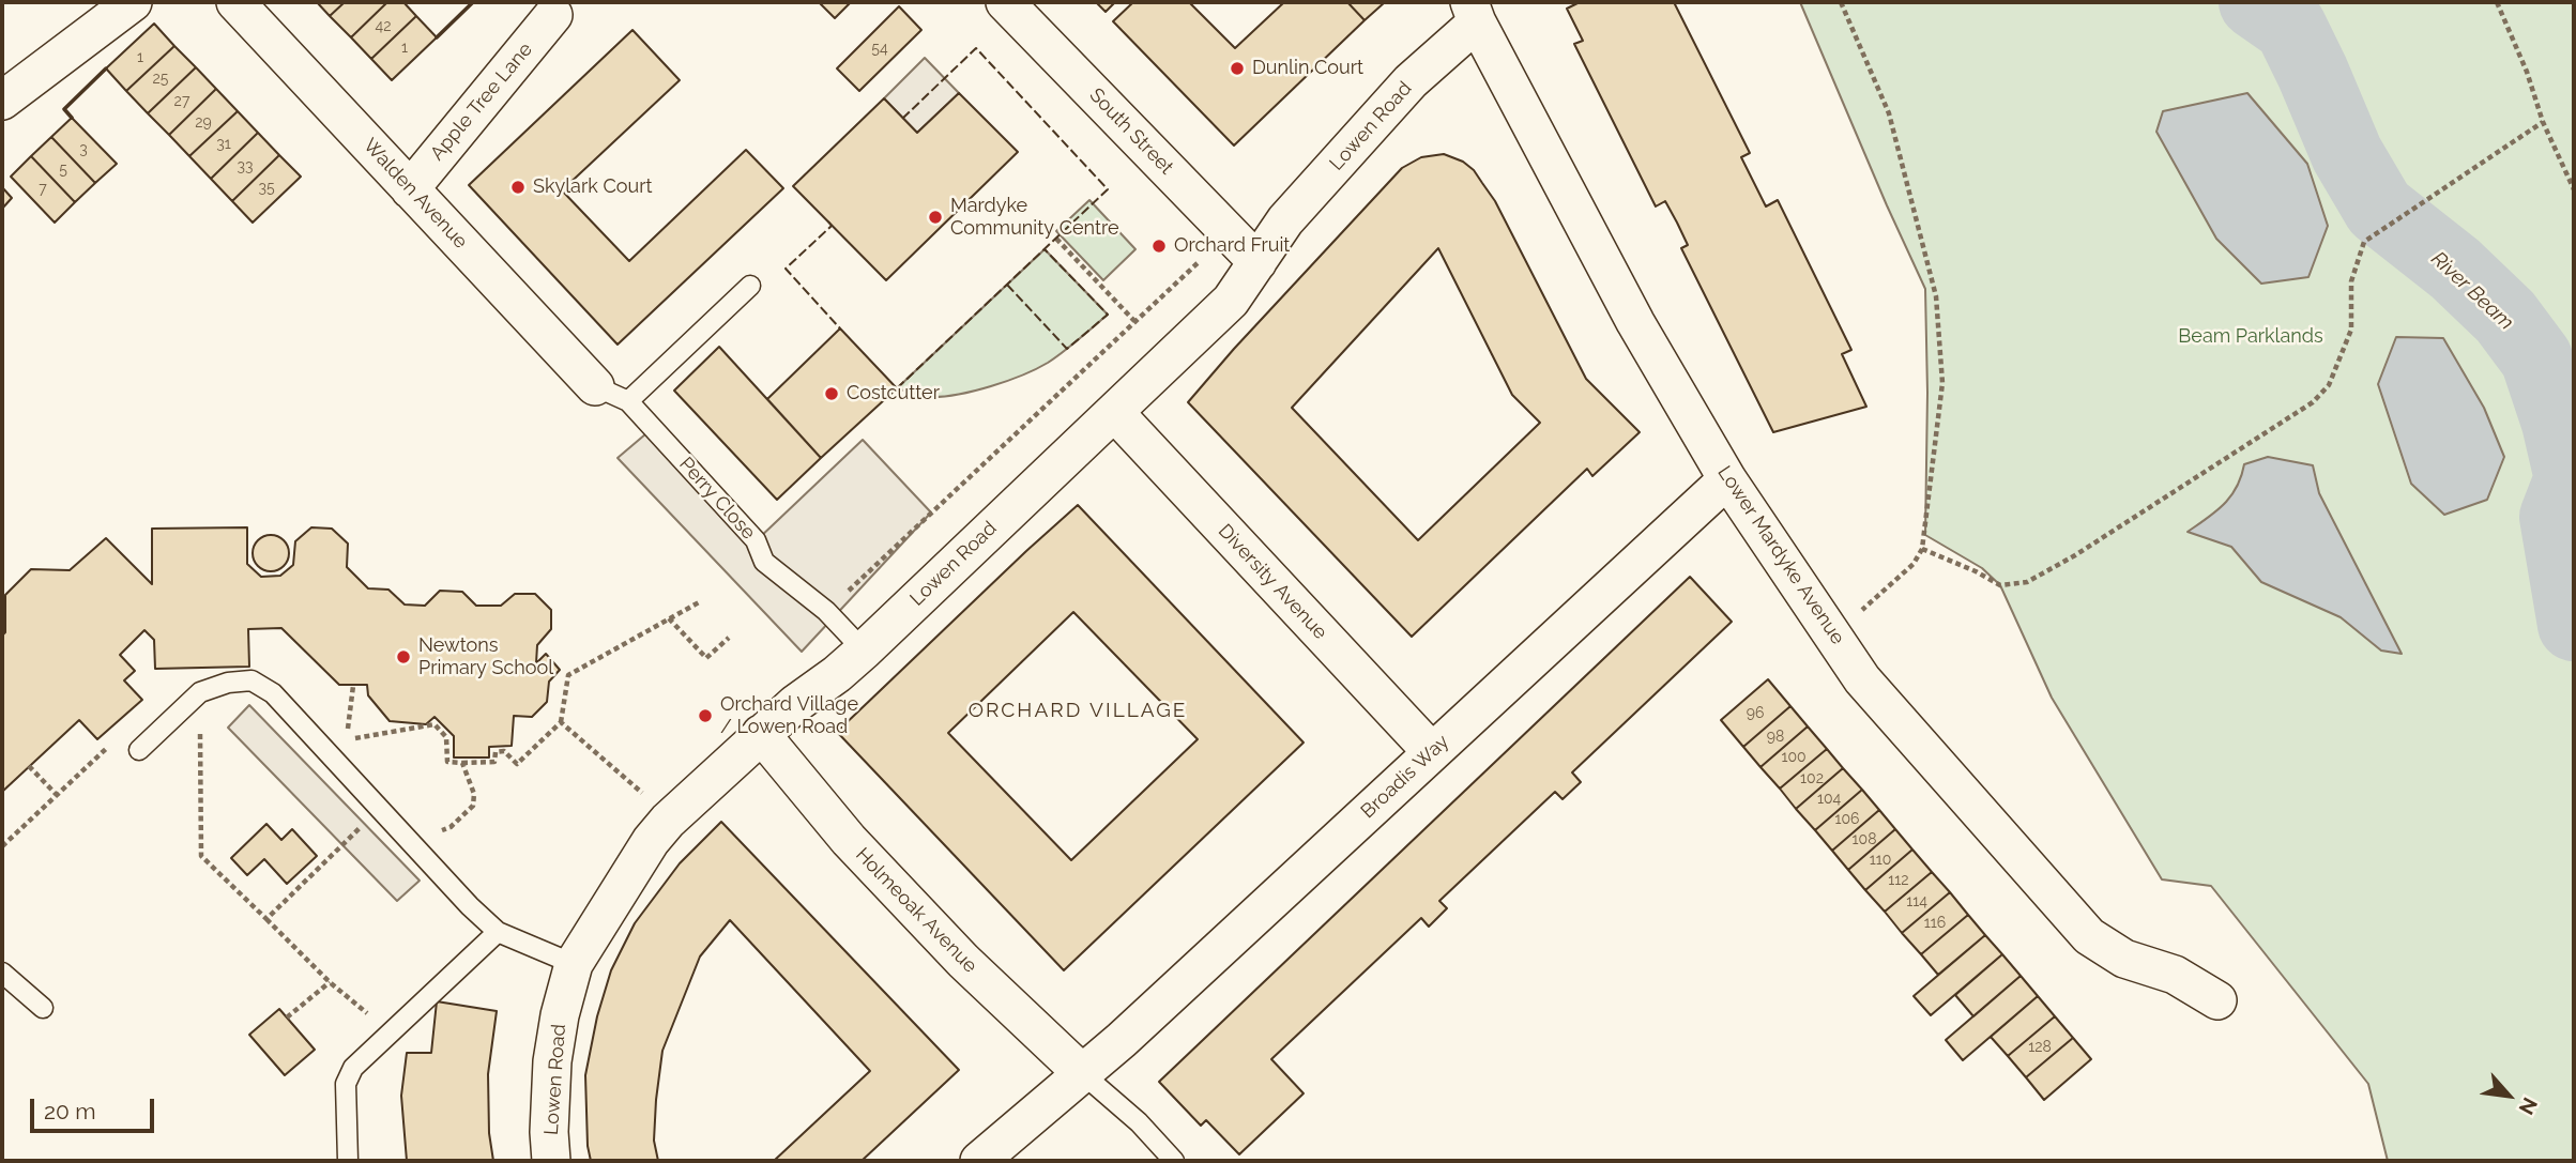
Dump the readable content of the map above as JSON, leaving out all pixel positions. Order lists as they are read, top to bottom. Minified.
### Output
{"streets":{"street":["Apple Tree Lane","Lowen Road","South Street","Walden Avenue","Lower Mardyke Avenue","Diversity Avenue","Broadis Way","Holmeoak Avenue"],"lane":["Perry Close"]},"crossings":[["Apple Tree Lane","Walden Avenue"],["Lowen Road","South Street"],["Lowen Road","Perry Close"],["Lowen Road","Lower Mardyke Avenue"],["Lowen Road","Diversity Avenue"],["Lowen Road","Holmeoak Avenue"],["Walden Avenue","Perry Close"],["Lower Mardyke Avenue","Broadis Way"],["Diversity Avenue","Broadis Way"],["Broadis Way","Holmeoak Avenue"]],"districts":["ORCHARD VILLAGE"],"water":["River Beam"],"parks":["Beam Parklands"],"places":["Dunlin Court","Skylark Court","Mardyke Community Centre","Orchard Fruit","Costcutter","Newtons Primary School","Orchard Village / Lowen Road"],"house_numbers":["42","1","54","1","25","27","29","31","3","33","5","35","7","96","98","100","102","104","106","108","110","112","114","116","128"],"scale_bar":"20 m","north":"bottom right"}
